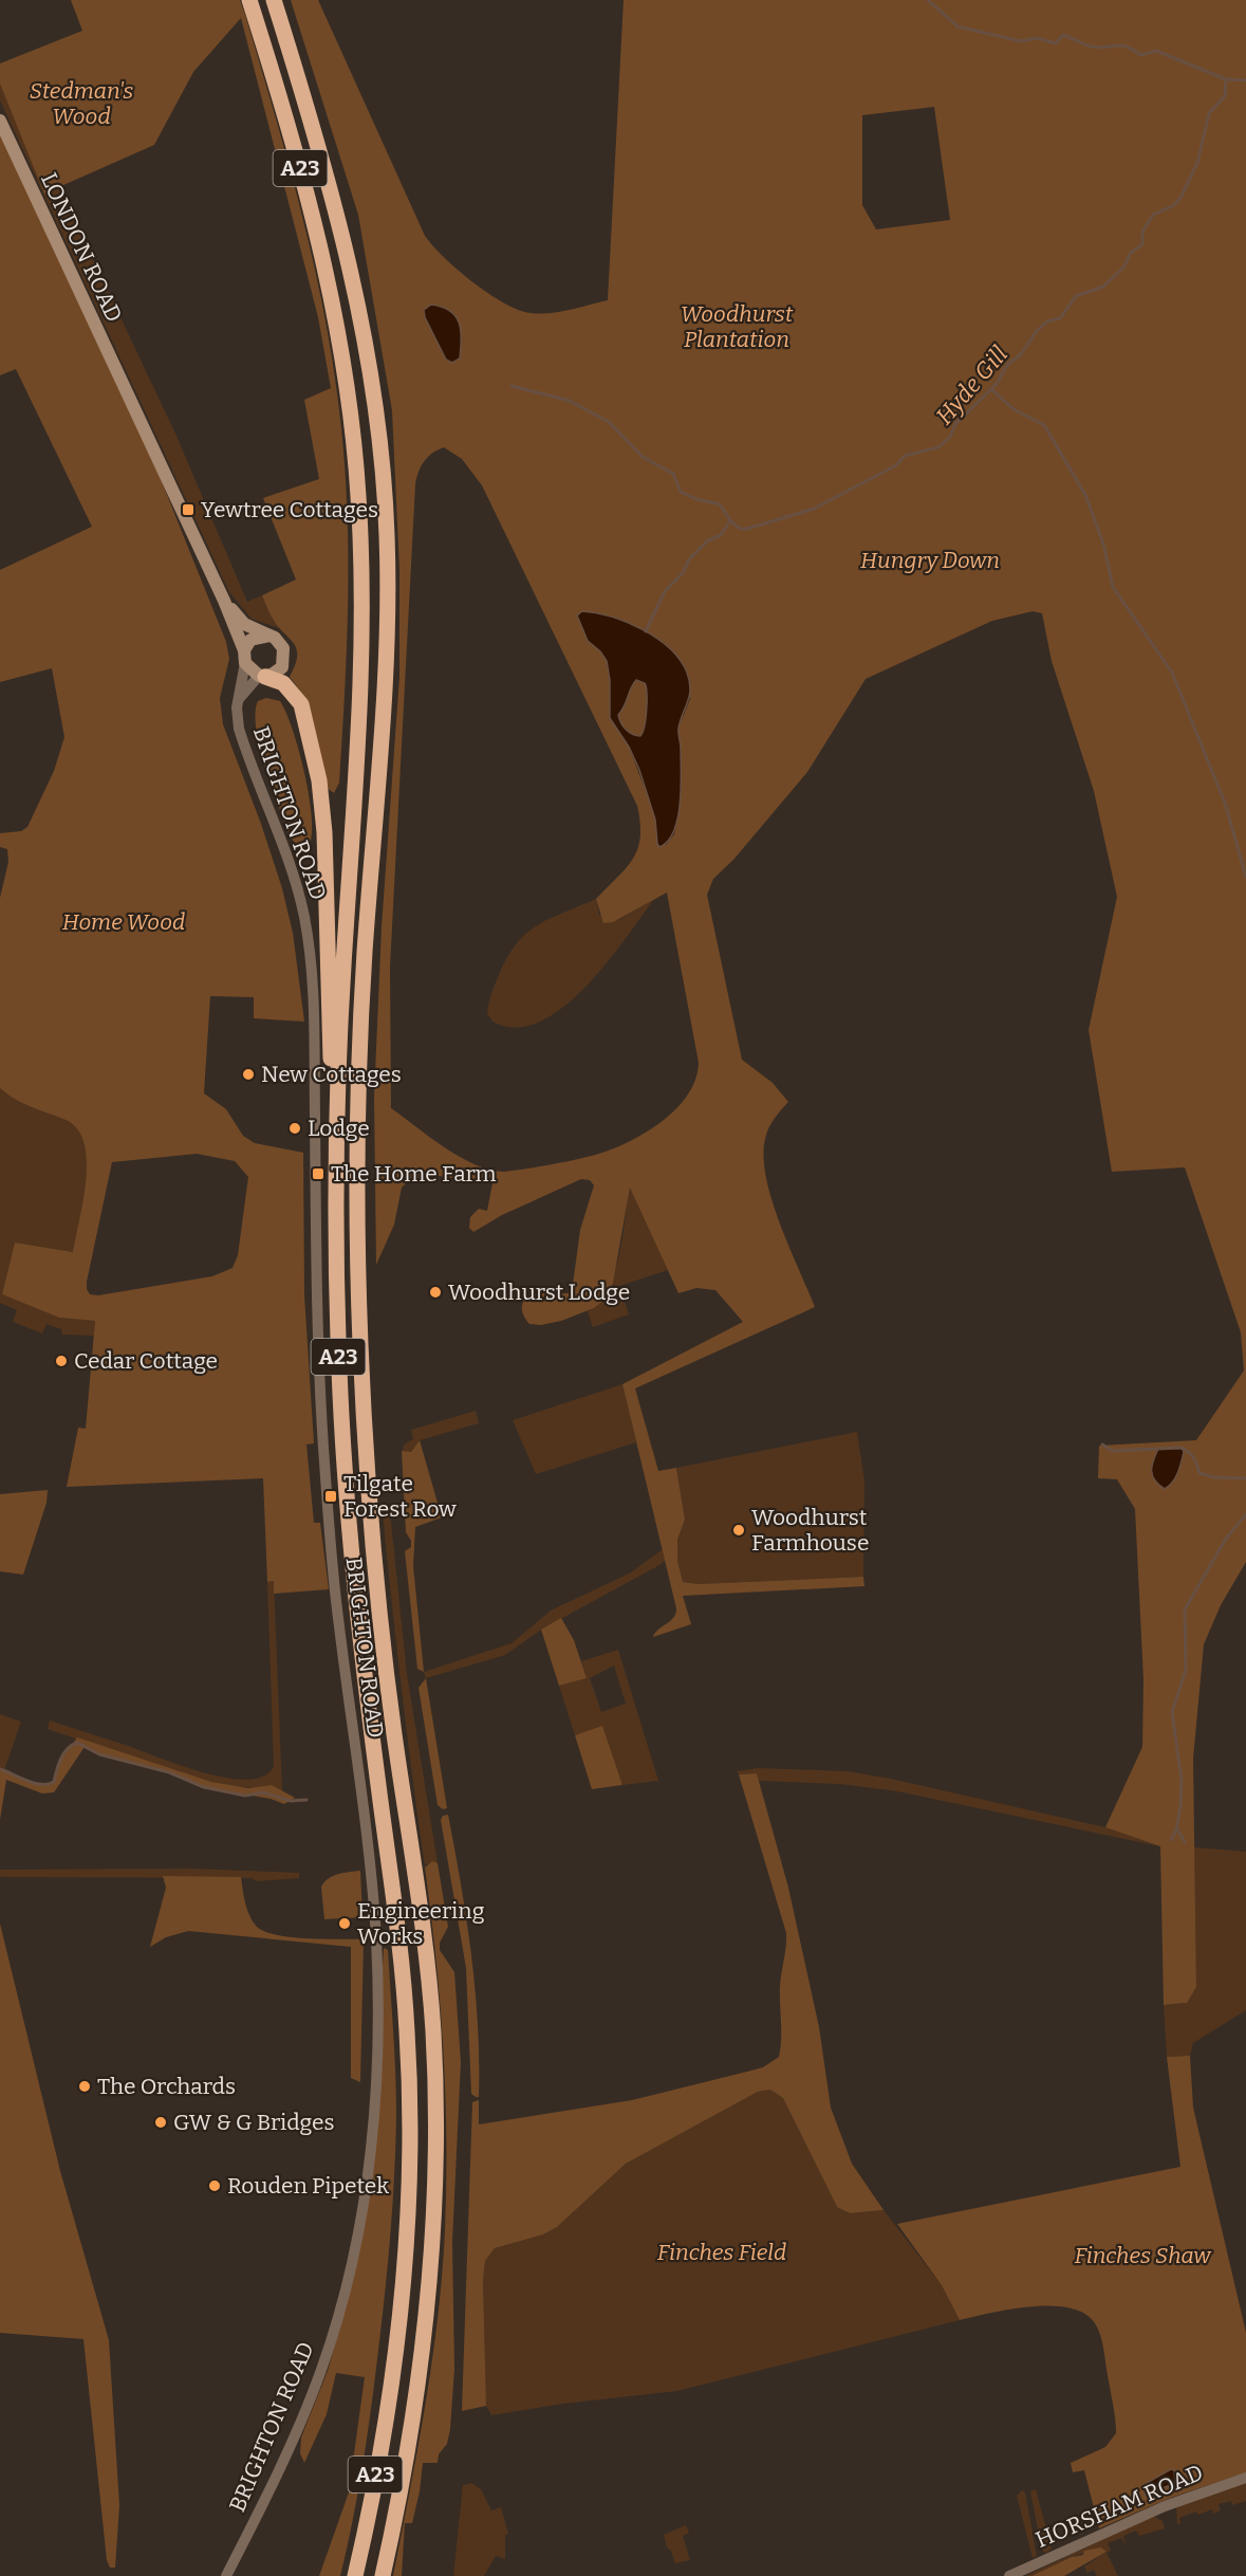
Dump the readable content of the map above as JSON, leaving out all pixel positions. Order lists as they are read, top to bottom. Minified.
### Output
{"streets":{"highway":["A23"],"main road":["LONDON ROAD"],"street":["BRIGHTON ROAD","HORSHAM ROAD"]},"water":["Hyde Gill"],"parks":["Stedman's Wood","Woodhurst Plantation","Hungry Down","Home Wood","Finches Field","Finches Shaw"],"places":{"transit":["Yewtree Cottages","The Home Farm","Tilgate Forest Row"],"other":["New Cottages","Lodge","Woodhurst Lodge","Cedar Cottage","Woodhurst Farmhouse","Engineering Works","The Orchards","GW & G Bridges","Rouden Pipetek"]}}
